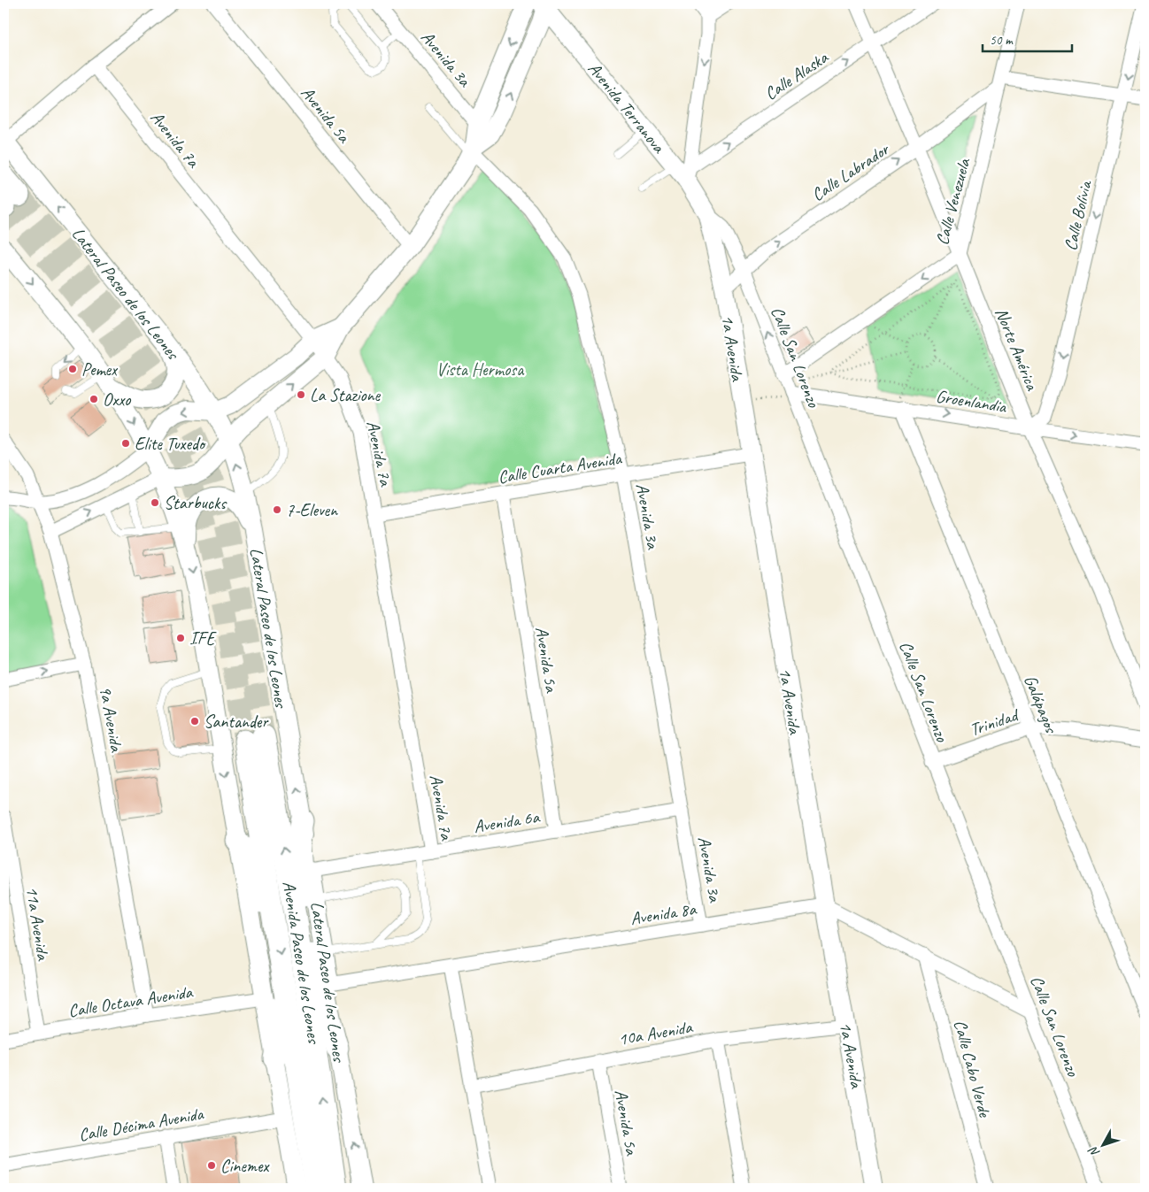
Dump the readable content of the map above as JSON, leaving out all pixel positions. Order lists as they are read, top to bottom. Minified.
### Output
{"streets":{"main road":["Avenida Paseo de los Leones"],"street":["Avenida 3a","Calle Alaska","Avenida Terranova","Avenida 5a","Avenida 7a","Calle Labrador","Calle Venezuela","Calle Bolivia","Lateral Paseo de los Leones","1a Avenida","Norte América","Calle San Lorenzo","Groenlandia","Calle Cuarta Avenida","Galápagos","9a Avenida","Trinidad","Avenida 6a","Avenida 8a","11a Avenida","Calle Octava Avenida","10a Avenida","Calle Cabo Verde","Calle Décima Avenida"]},"crossings":[["Avenida 3a","Calle Cuarta Avenida"],["Avenida 3a","Avenida 6a"],["Avenida 3a","Avenida 8a"],["Calle Alaska","Avenida Terranova"],["Calle Alaska","Norte América"],["Avenida Terranova","1a Avenida"],["Avenida Terranova","Calle San Lorenzo"],["Avenida 5a","Calle Cuarta Avenida"],["Avenida 5a","Avenida 6a"],["Avenida 5a","10a Avenida"],["Avenida 7a","Calle Cuarta Avenida"],["Avenida 7a","Avenida 6a"],["Calle Labrador","Calle Venezuela"],["Calle Labrador","1a Avenida"],["Calle Labrador","Norte América"],["Calle Labrador","Calle San Lorenzo"],["Calle Venezuela","Norte América"],["Calle Venezuela","Calle San Lorenzo"],["Calle Venezuela","Groenlandia"],["Calle Bolivia","Norte América"],["Calle Bolivia","Groenlandia"],["Lateral Paseo de los Leones","Avenida 6a"],["Lateral Paseo de los Leones","Avenida 8a"],["1a Avenida","Calle San Lorenzo"],["1a Avenida","Calle Cuarta Avenida"],["1a Avenida","Avenida 8a"],["1a Avenida","10a Avenida"],["Norte América","Groenlandia"],["Calle San Lorenzo","Groenlandia"],["Calle San Lorenzo","Trinidad"],["Groenlandia","Galápagos"],["Galápagos","Trinidad"],["9a Avenida","Calle Octava Avenida"],["11a Avenida","Calle Octava Avenida"]],"one_way":["Calle Alaska","Calle Labrador","Calle Bolivia","Groenlandia"],"parks":["Vista Hermosa"],"places":["Pemex","La Stazione","Oxxo","Elite Tuxedo","Starbucks","7-Eleven","IFE","Santander","Cinemex"],"scale_bar":"50 m","north":"bottom left"}
